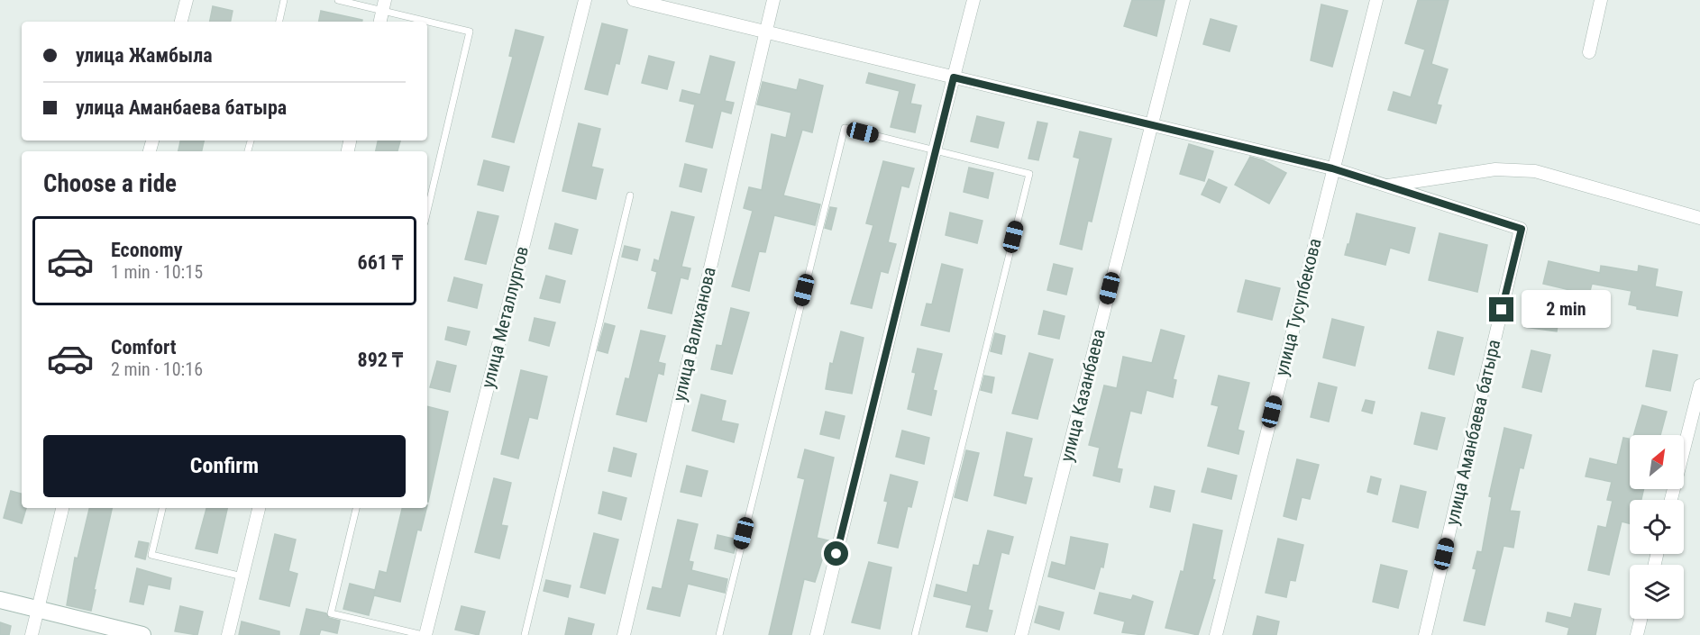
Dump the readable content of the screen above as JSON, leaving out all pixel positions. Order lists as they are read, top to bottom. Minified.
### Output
{"streets":{"street":["улица Тусупбекова","улица Металлургов","улица Валиханова","улица Казанбаева","улица Аманбаева батыра"]},"north":"top right","page":{"banner":["улица Жамбыла","улица Аманбаева батыра"],"heading":"Choose a ride","list":[{"name":"Economy","note":"1 min · 10:15","value":"661 ₸"},{"name":"Comfort","note":"2 min · 10:16","value":"892 ₸"}],"bubble":"2 min","buttons":"Confirm"}}
